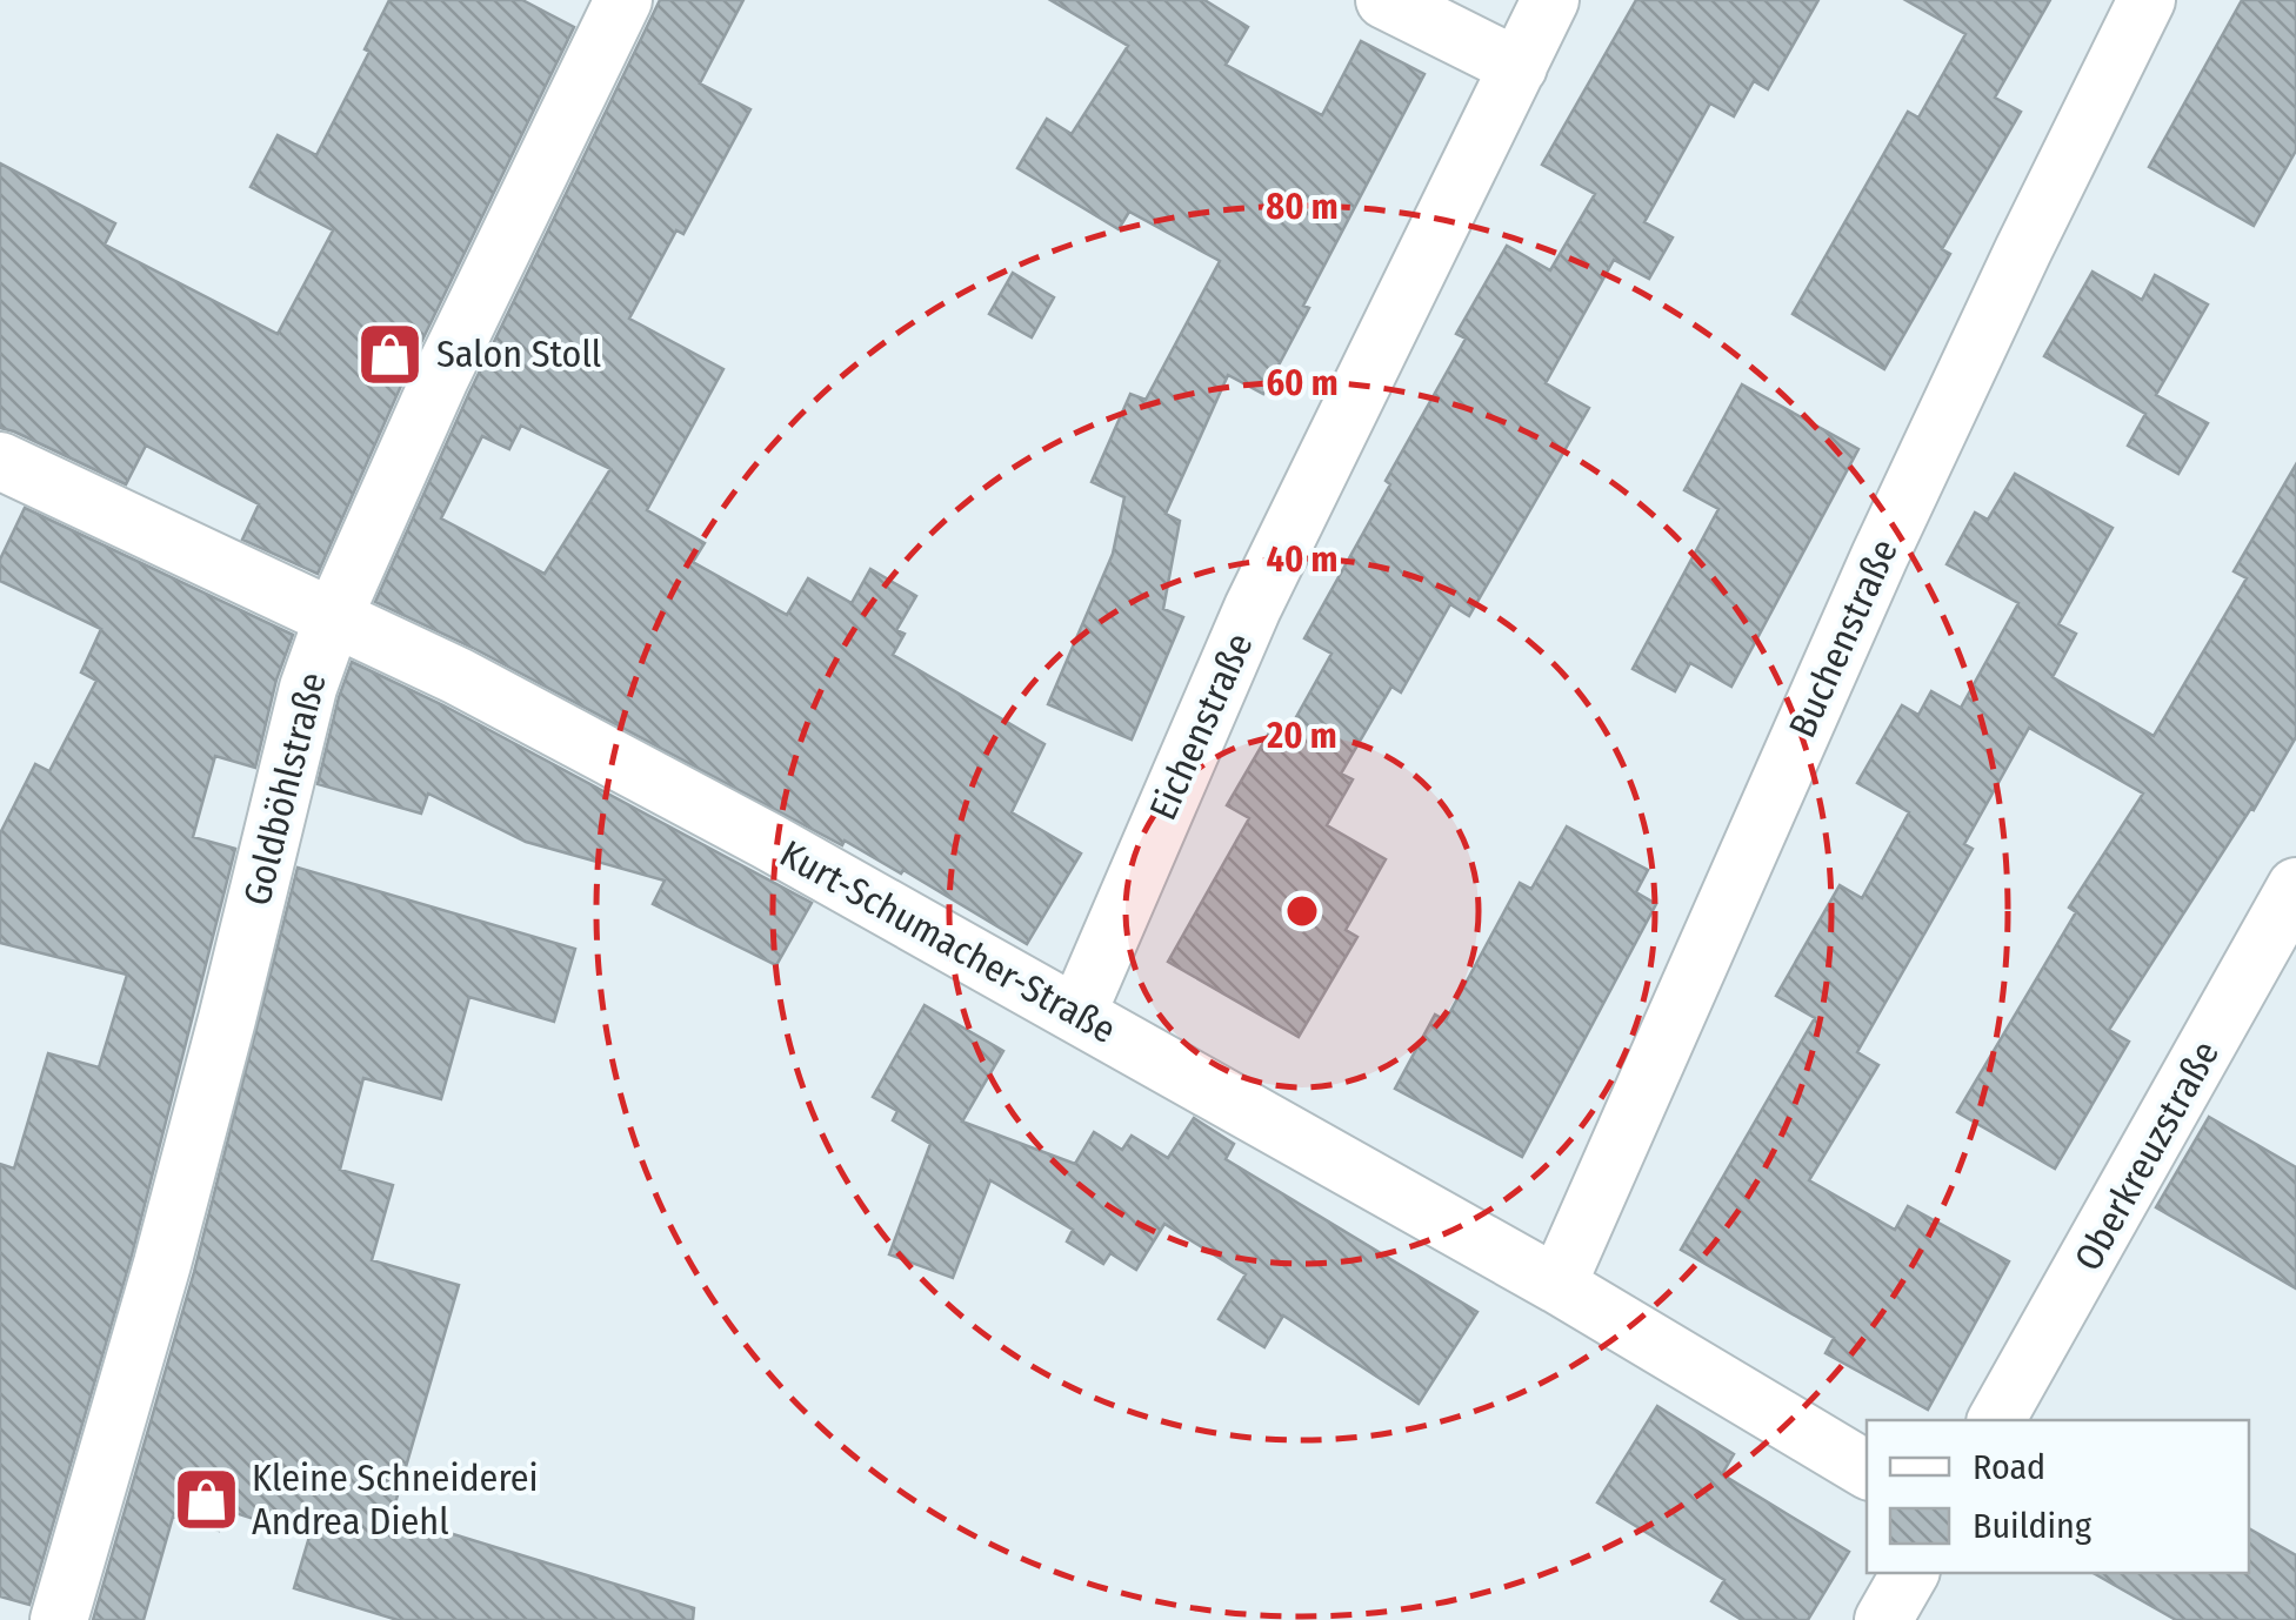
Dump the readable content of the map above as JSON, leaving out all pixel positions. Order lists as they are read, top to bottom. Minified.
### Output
{"streets":{"street":["Buchenstraße","Eichenstraße","Goldböhlstraße","Kurt-Schumacher-Straße","Oberkreuzstraße"]},"crossings":[["Buchenstraße","Kurt-Schumacher-Straße"],["Eichenstraße","Kurt-Schumacher-Straße"],["Goldböhlstraße","Kurt-Schumacher-Straße"]],"places":{"shop":["Salon Stoll","Kleine Schneiderei Andrea Diehl"]},"legend":["Road","Building"],"rings":["80 m","60 m","40 m","20 m"]}
